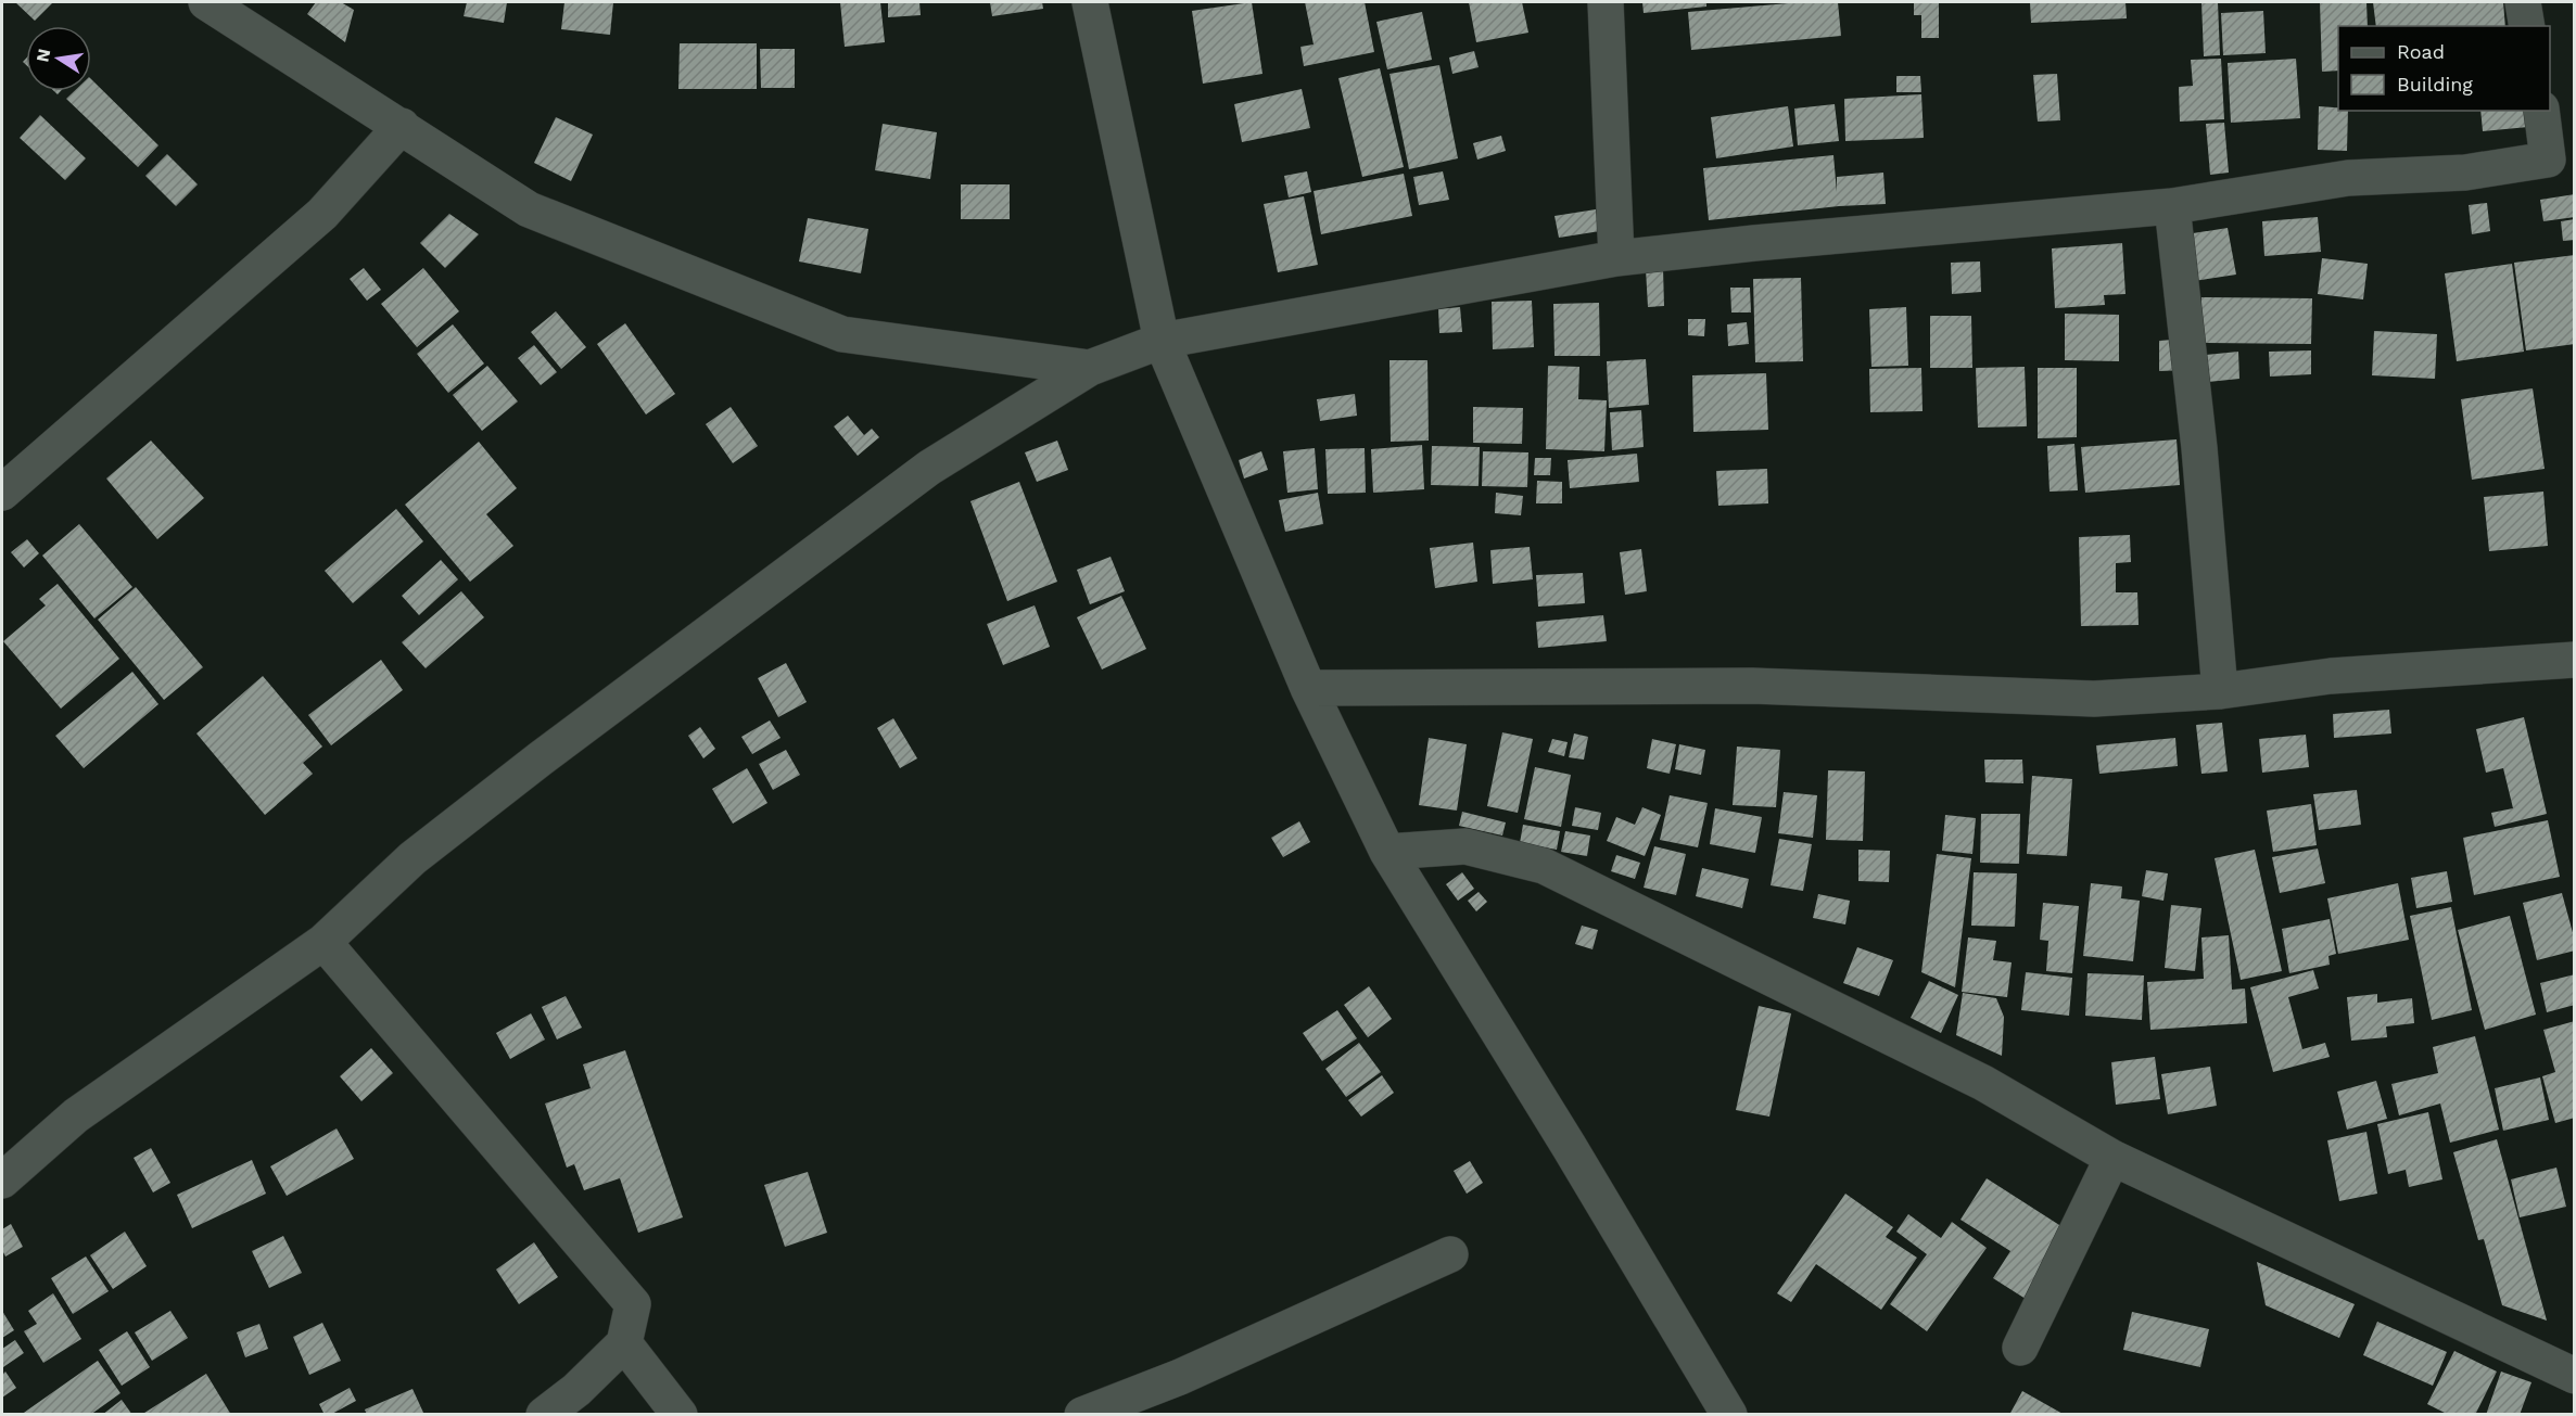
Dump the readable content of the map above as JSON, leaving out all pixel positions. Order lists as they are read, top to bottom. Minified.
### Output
{"legend":["Road","Building"],"north":"left"}
